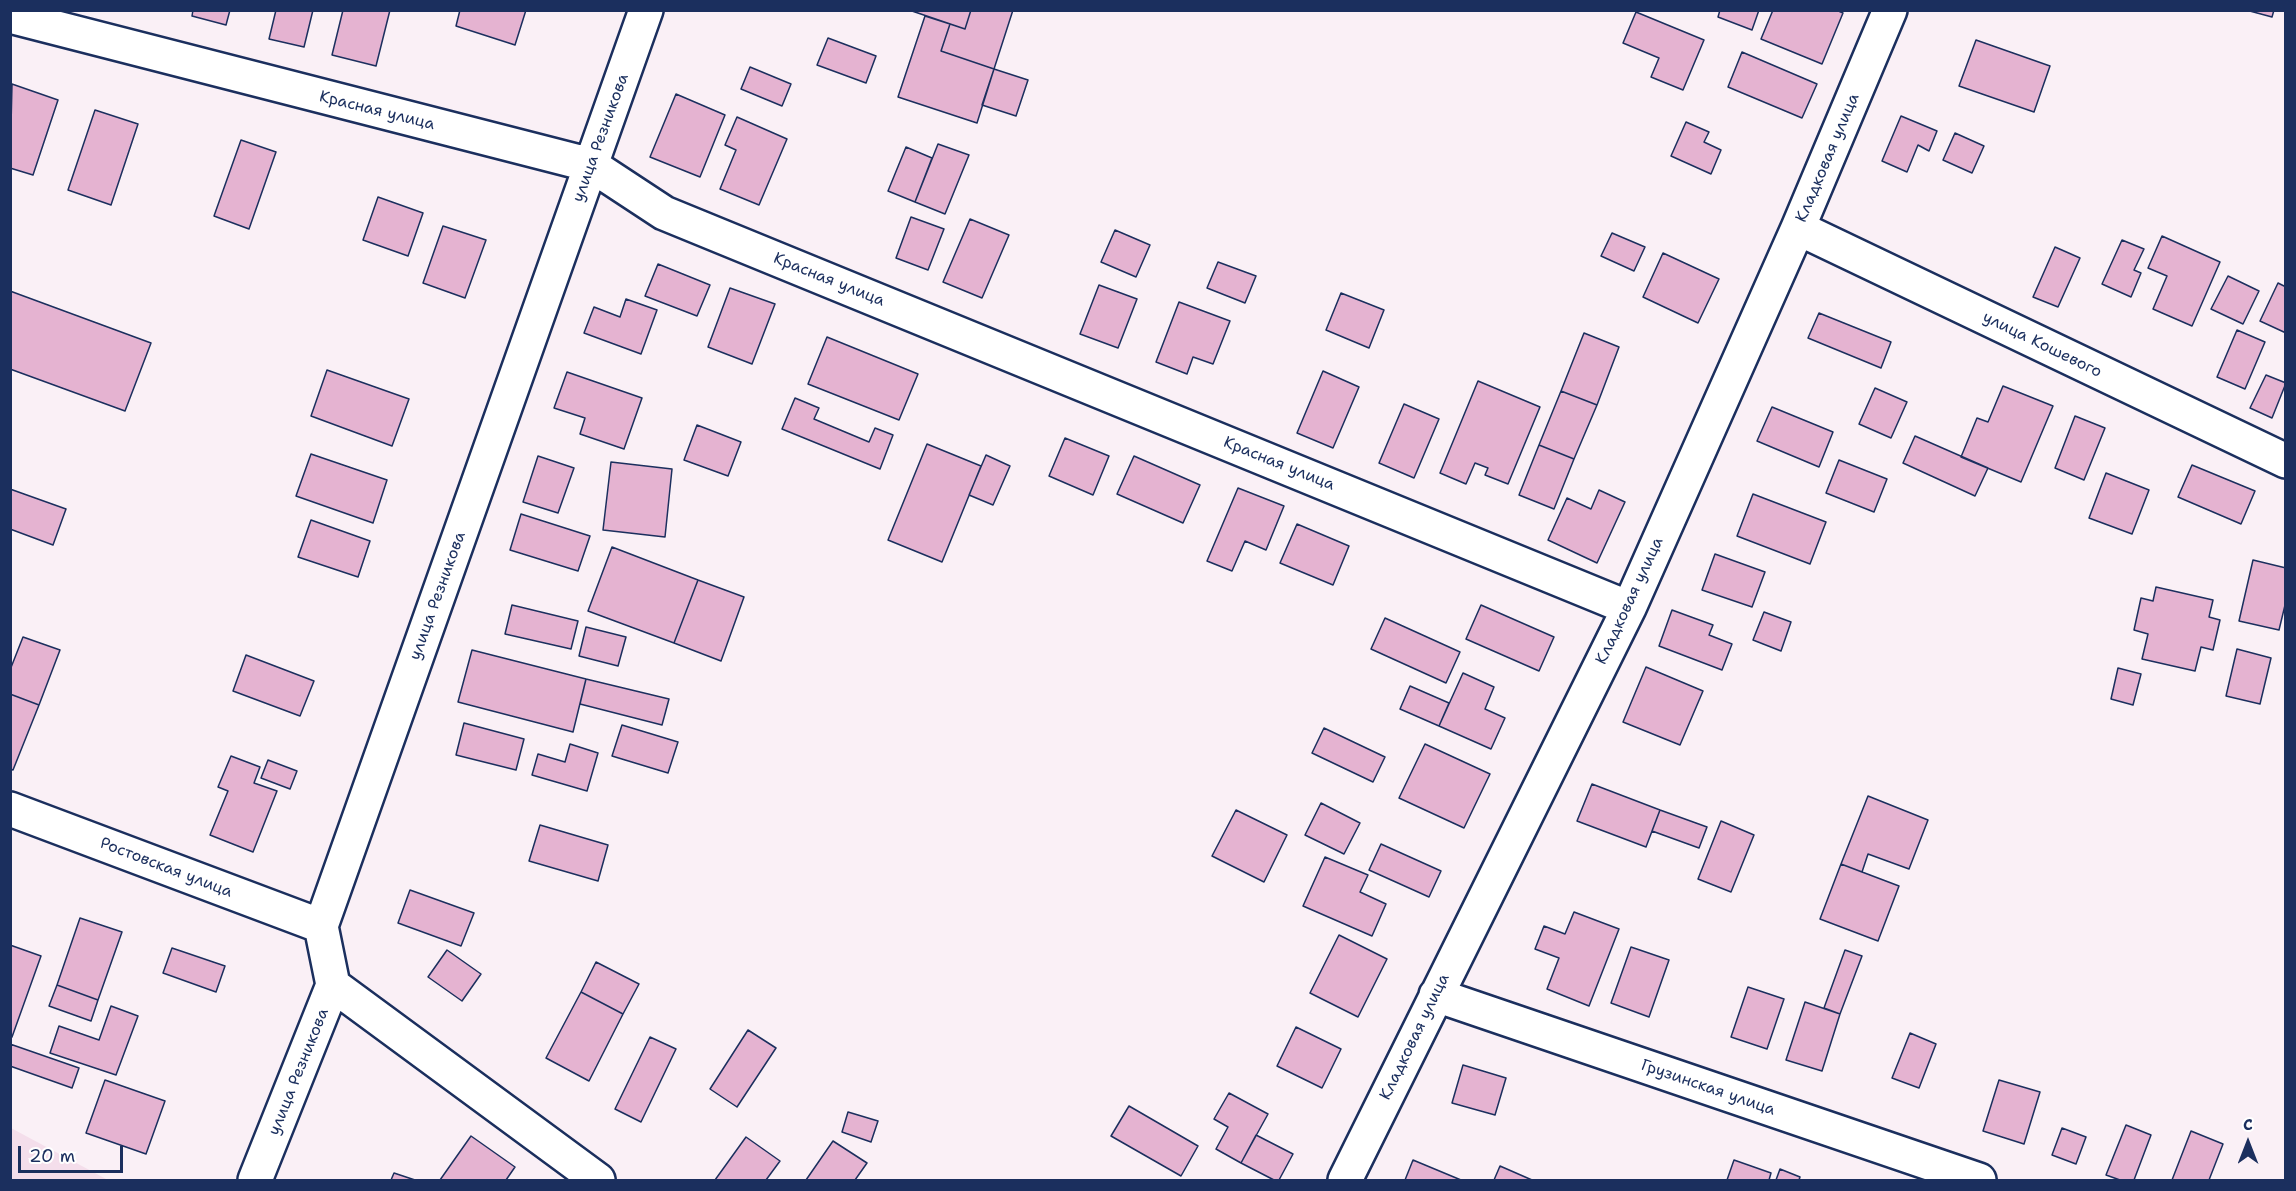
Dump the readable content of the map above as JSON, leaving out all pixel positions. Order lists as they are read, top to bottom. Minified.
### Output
{"streets":{"street":["Красная улица","улица Резникова","Кладковая улица","улица Кошевого","Ростовская улица","Грузинская улица"]},"crossings":[["Красная улица","улица Резникова"],["Красная улица","Кладковая улица"],["улица Резникова","Ростовская улица"],["Кладковая улица","улица Кошевого"],["Кладковая улица","Грузинская улица"]],"scale_bar":"20 m","north":"top"}
